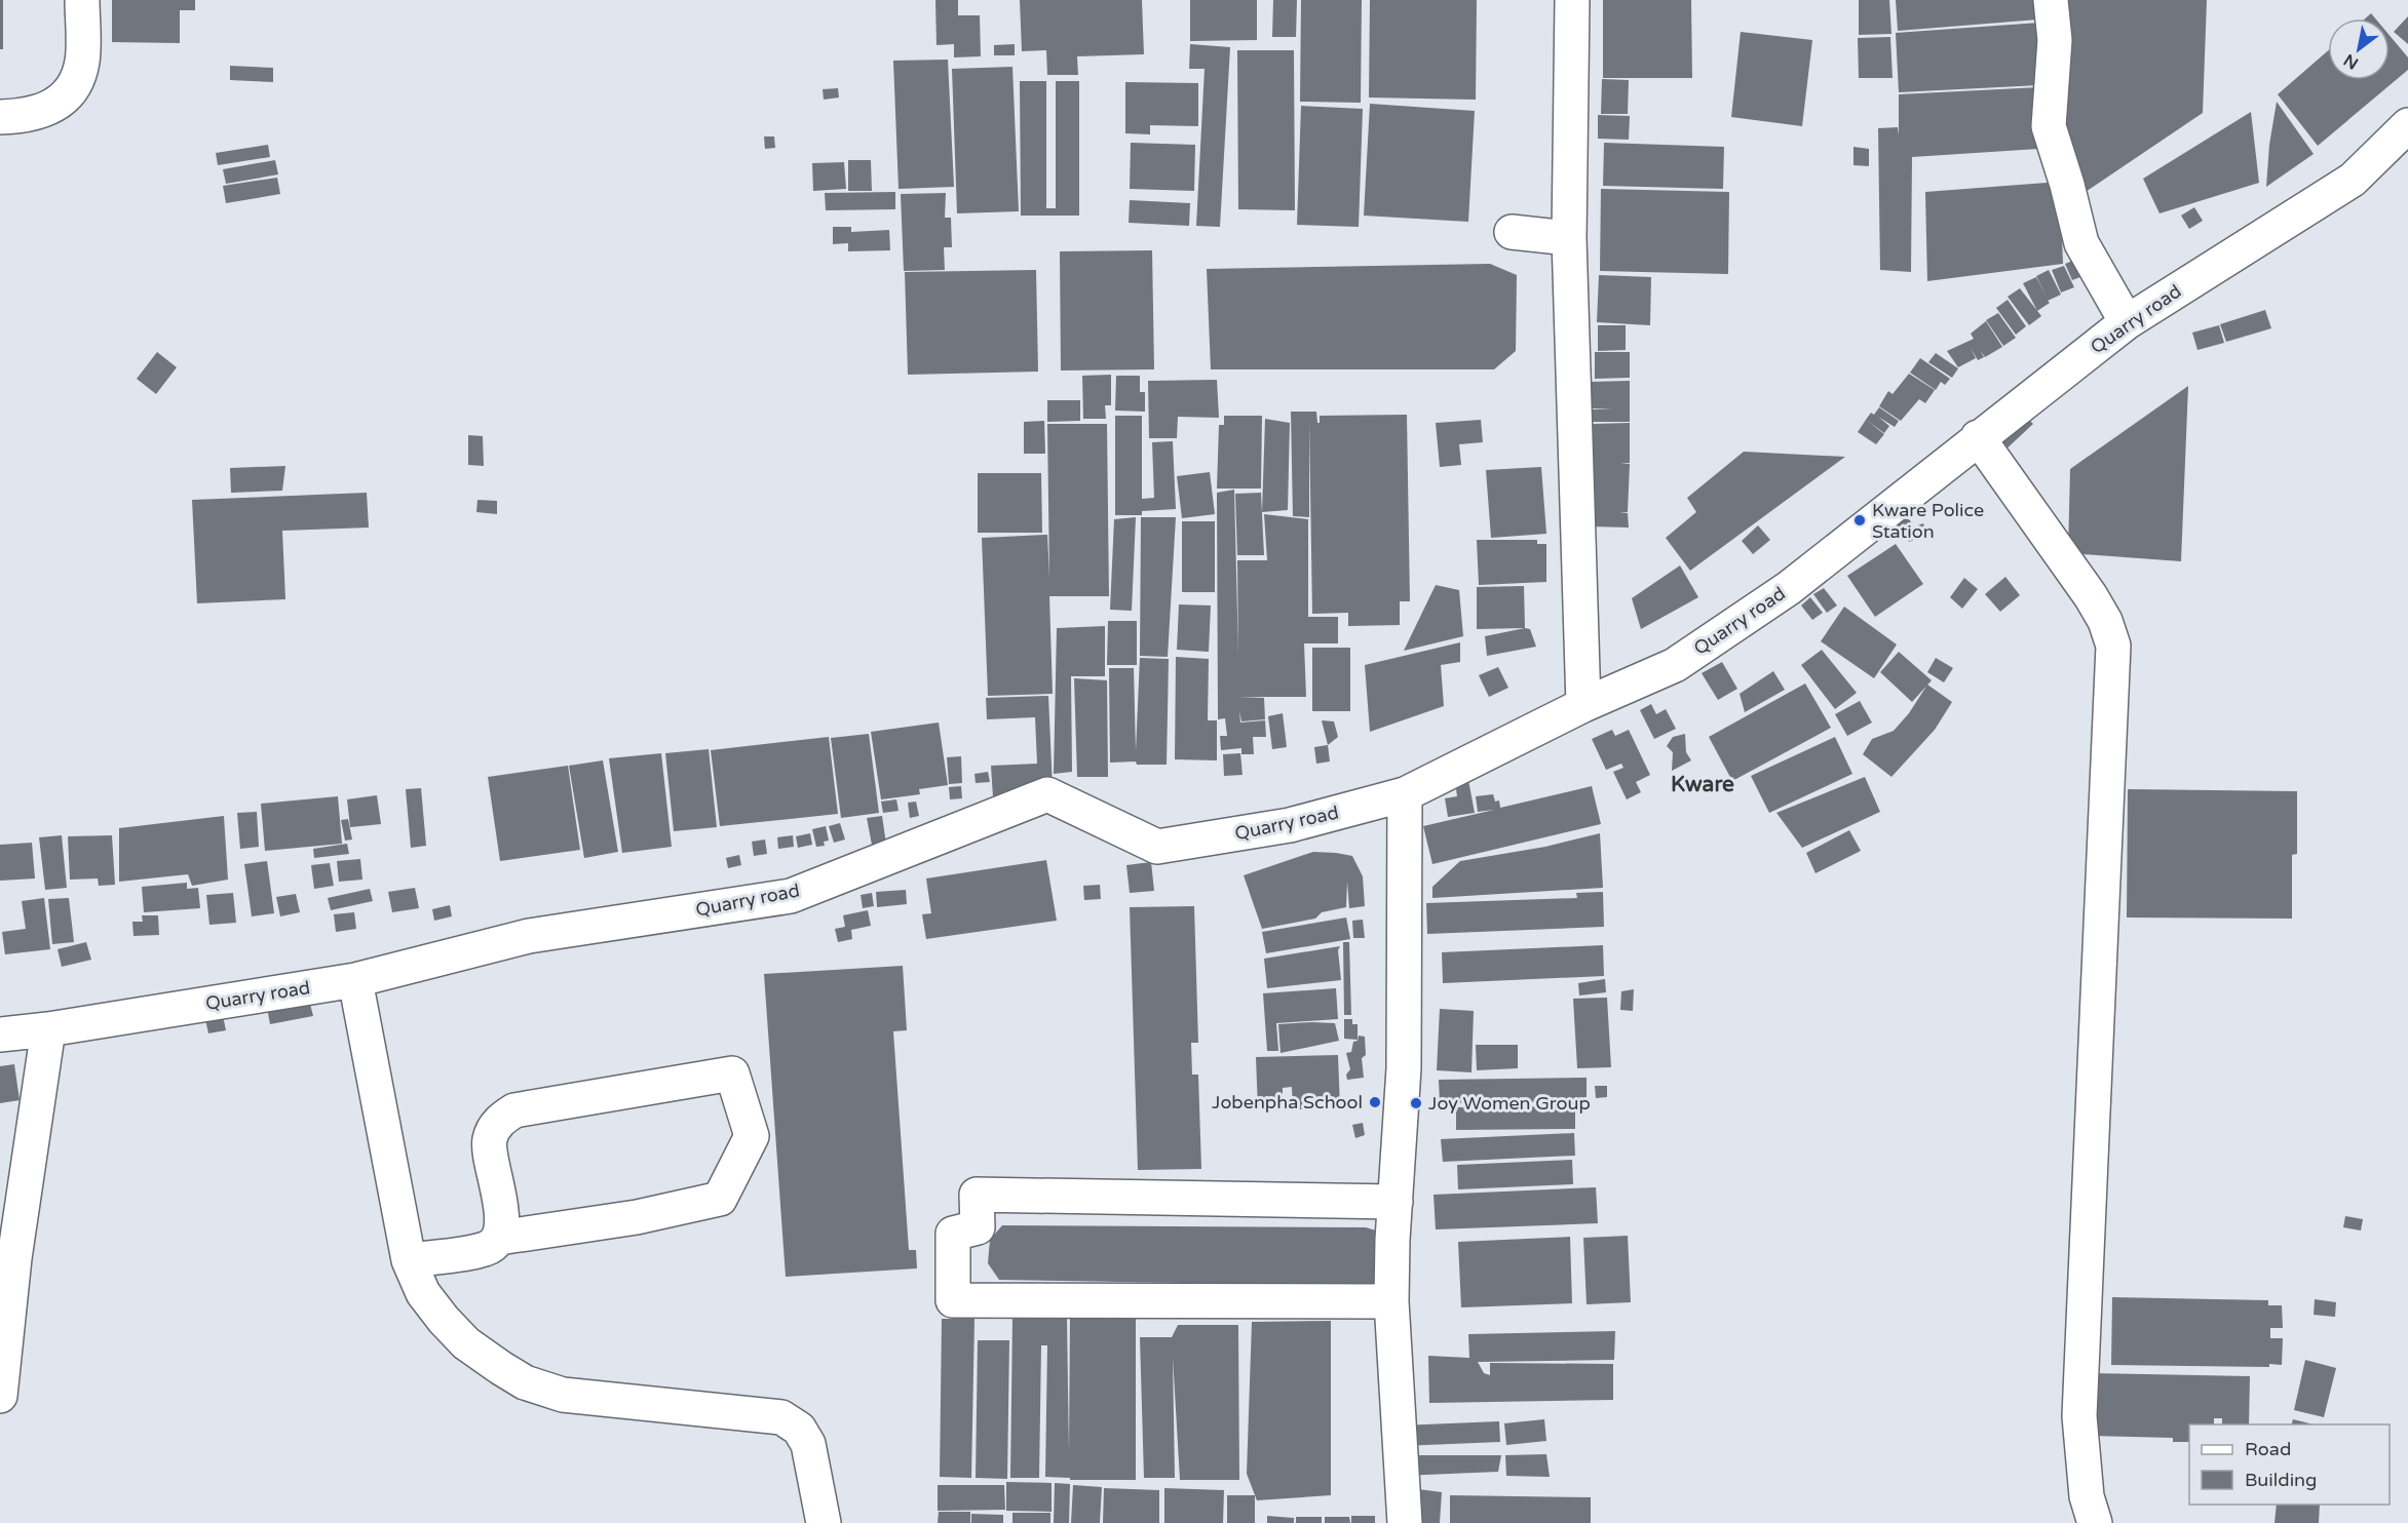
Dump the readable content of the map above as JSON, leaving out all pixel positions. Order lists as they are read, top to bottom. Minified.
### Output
{"streets":{"street":["Quarry road"]},"districts":["Kware"],"places":["Kware Police Station","Jobenpha School","Joy Women Group"],"legend":["Road","Building"],"north":"bottom left"}
